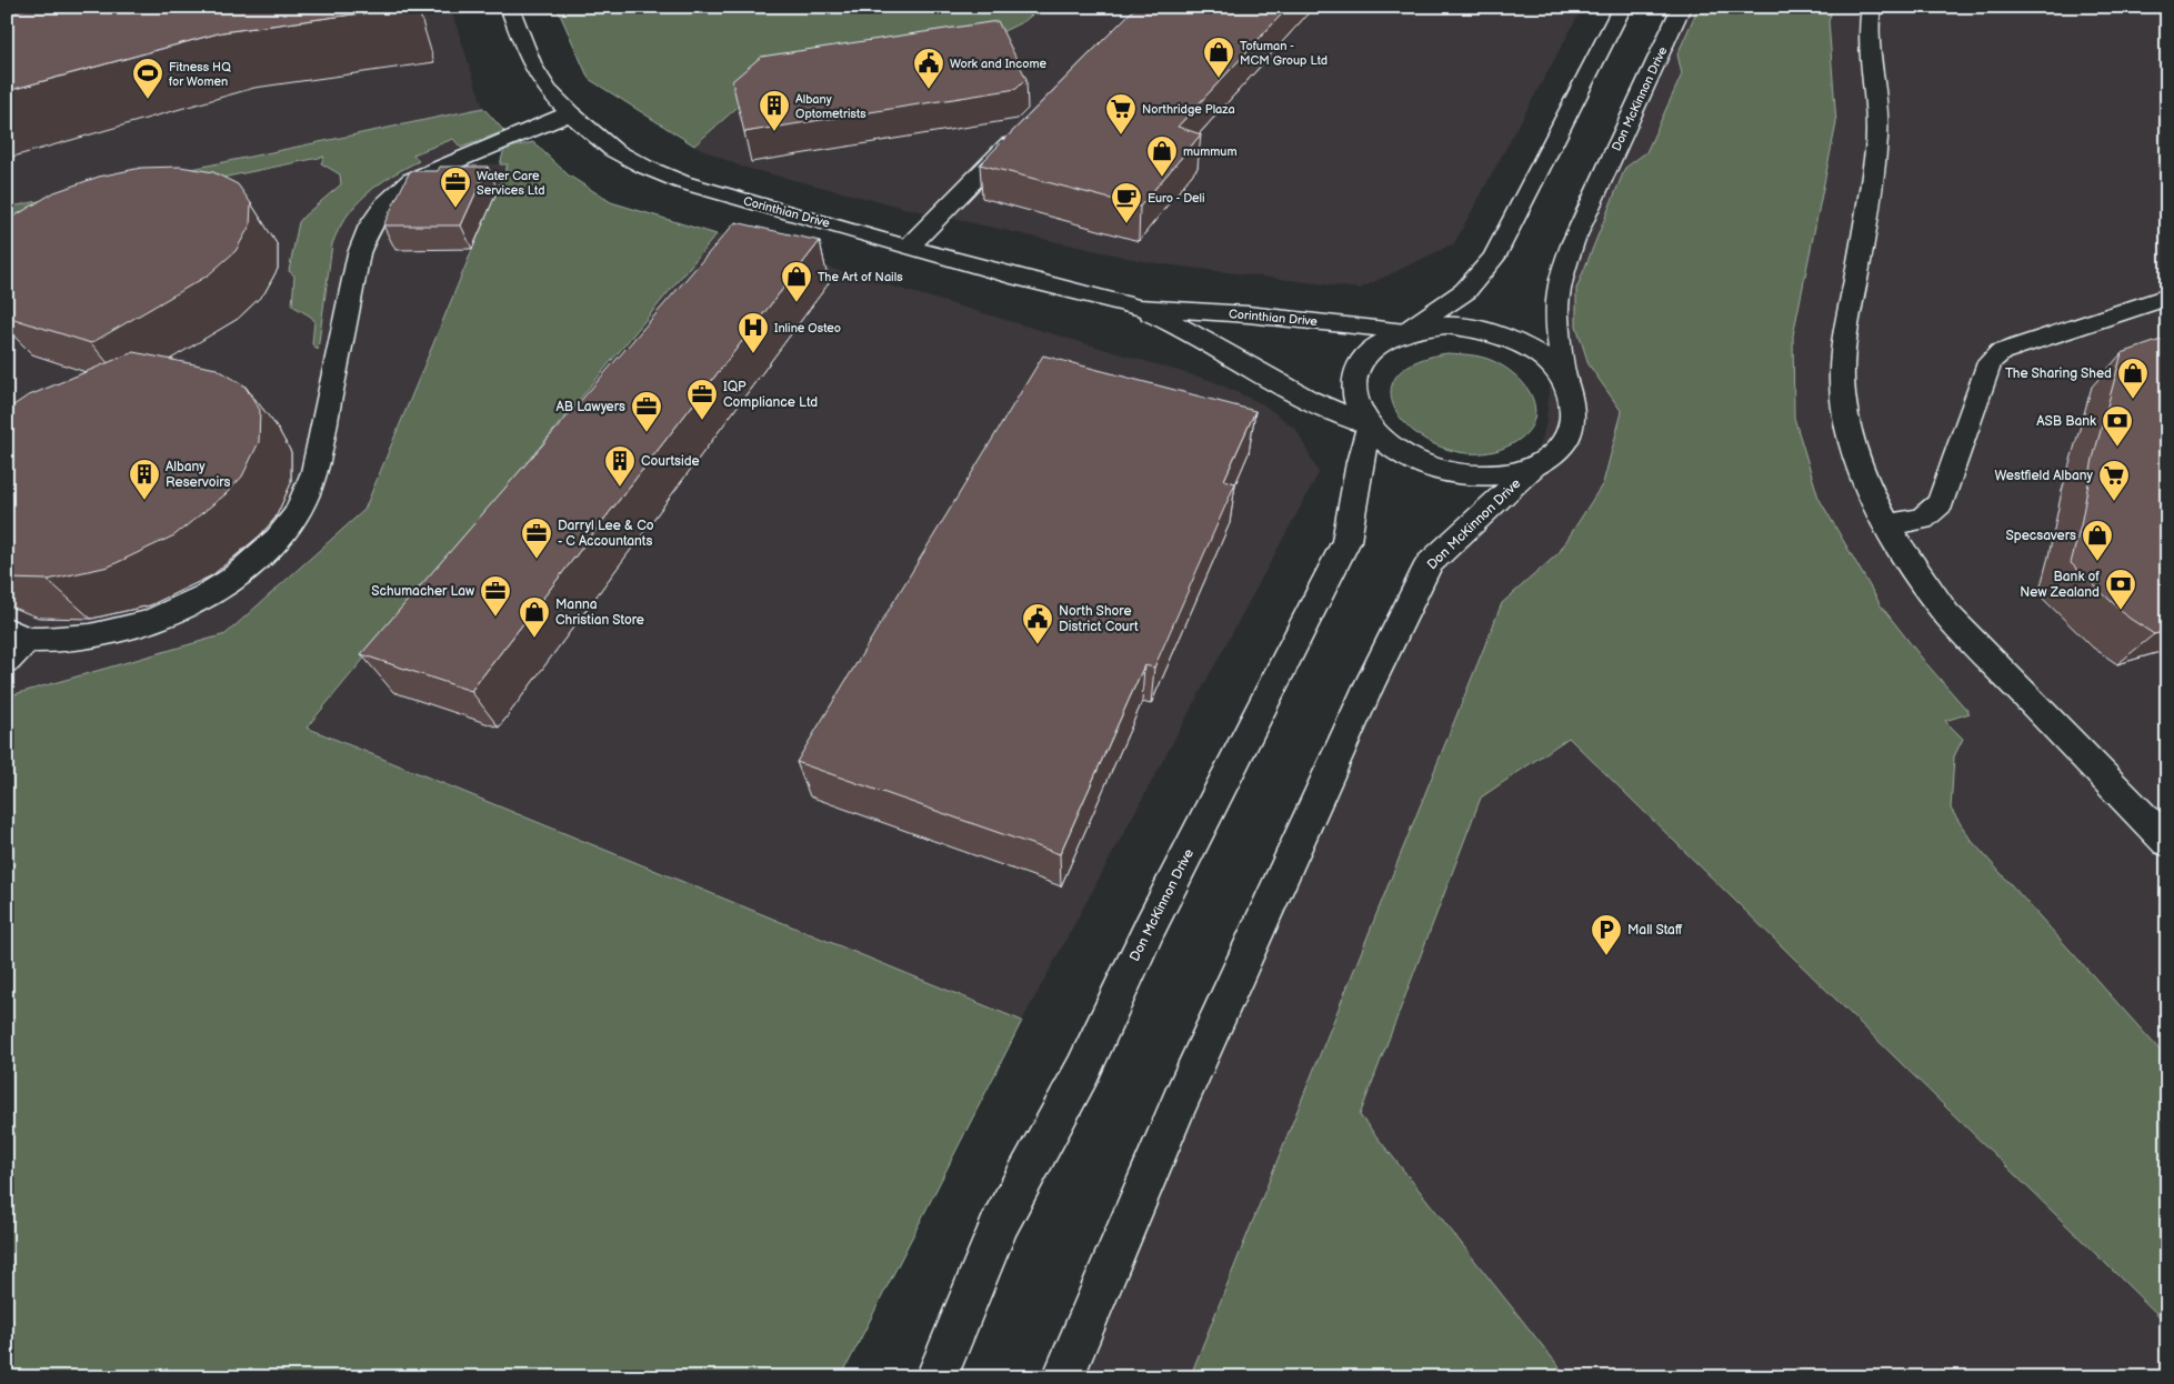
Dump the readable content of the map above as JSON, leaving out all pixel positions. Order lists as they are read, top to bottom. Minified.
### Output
{"streets":{"main road":["Don McKinnon Drive","Corinthian Drive"]},"crossings":[["Don McKinnon Drive","Corinthian Drive"]],"places":{"shop":["Tofuman - MCM Group Ltd","mummum","The Art of Nails","The Sharing Shed","Specsavers","Manna Christian Store"],"public building":["Work and Income","North Shore District Court"],"sports":["Fitness HQ for Women"],"building":["Albany Optometrists","Courtside","Albany Reservoirs"],"supermarket":["Northridge Plaza","Westfield Albany"],"office":["Water Care Services Ltd","IQP Compliance Ltd","AB Lawyers","Darryl Lee & Co - C Accountants","Schumacher Law"],"cafe":["Euro - Deli"],"hospital":["Inline Osteo"],"bank":["ASB Bank","Bank of New Zealand"],"parking":["Mall Staff"]}}
